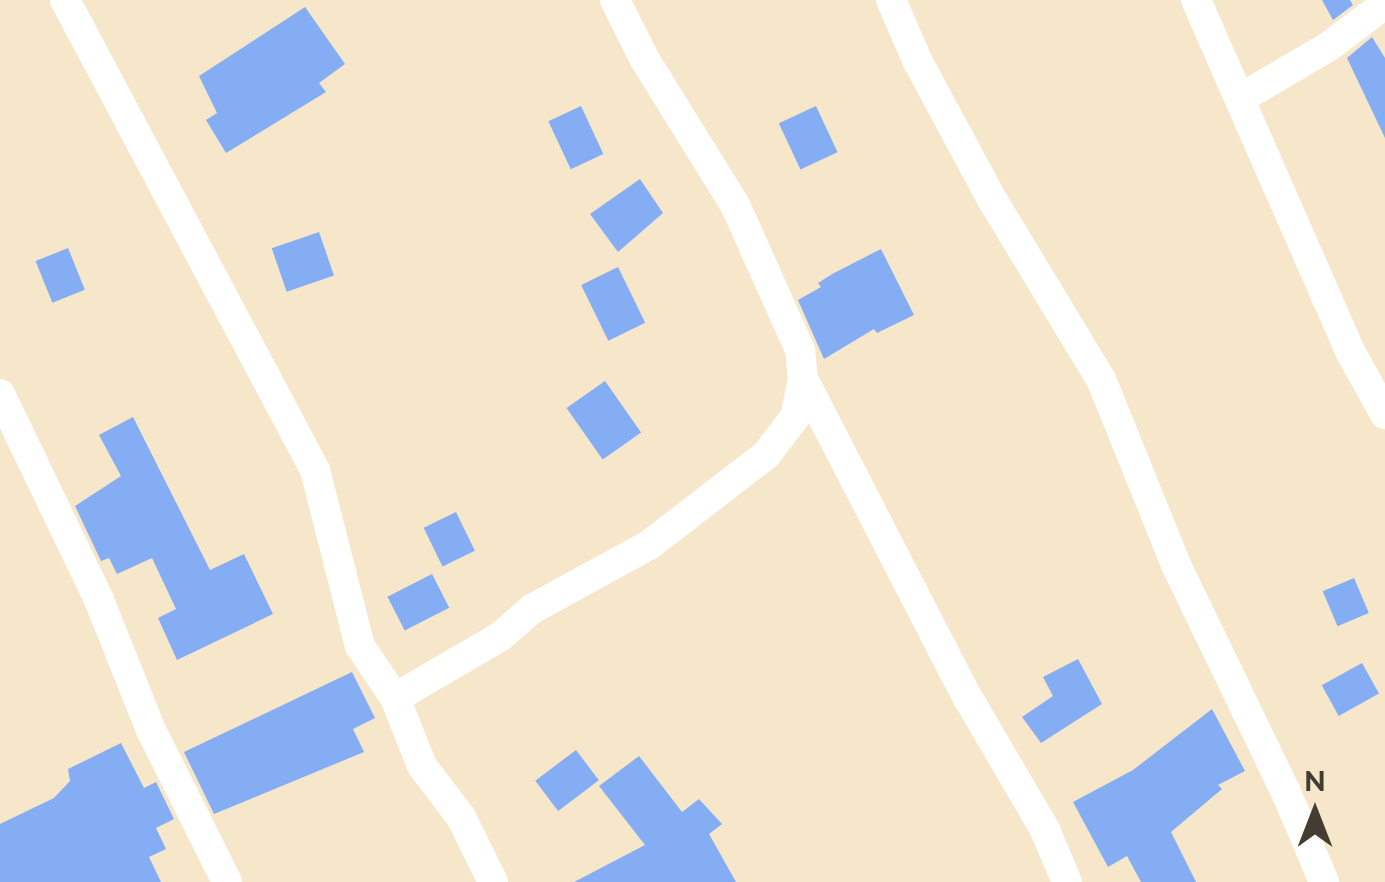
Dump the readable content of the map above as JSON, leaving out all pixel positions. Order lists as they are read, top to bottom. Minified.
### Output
{"north":"top"}
